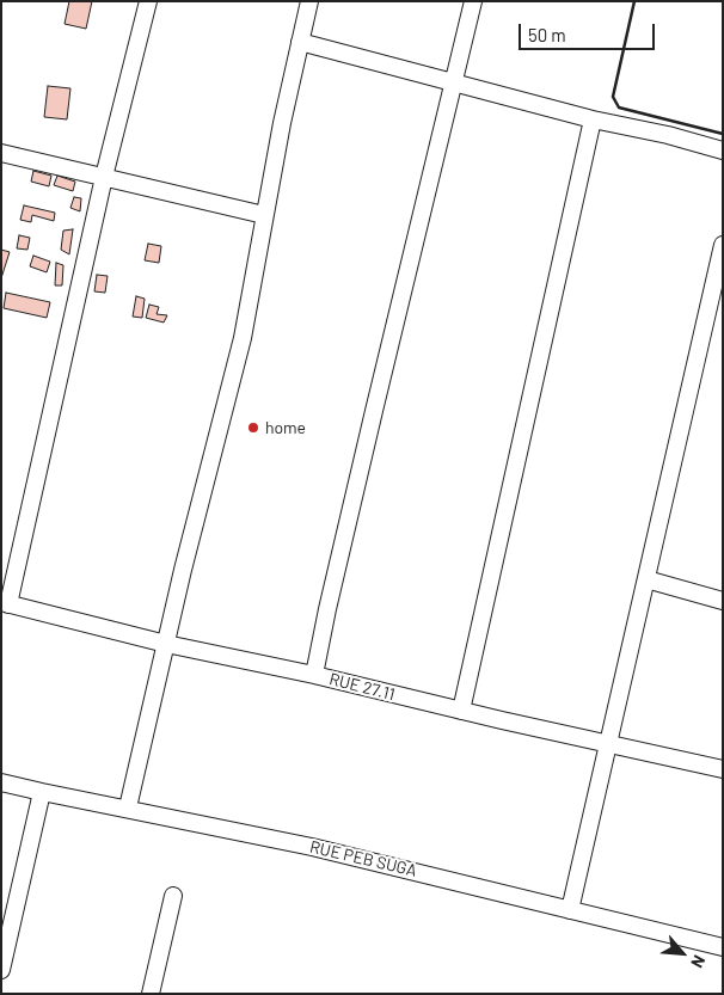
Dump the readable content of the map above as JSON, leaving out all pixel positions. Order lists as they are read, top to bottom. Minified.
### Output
{"streets":{"street":["RUE 27.11","RUE PEB SUGA"]},"places":["home"],"scale_bar":"50 m","north":"bottom right"}
